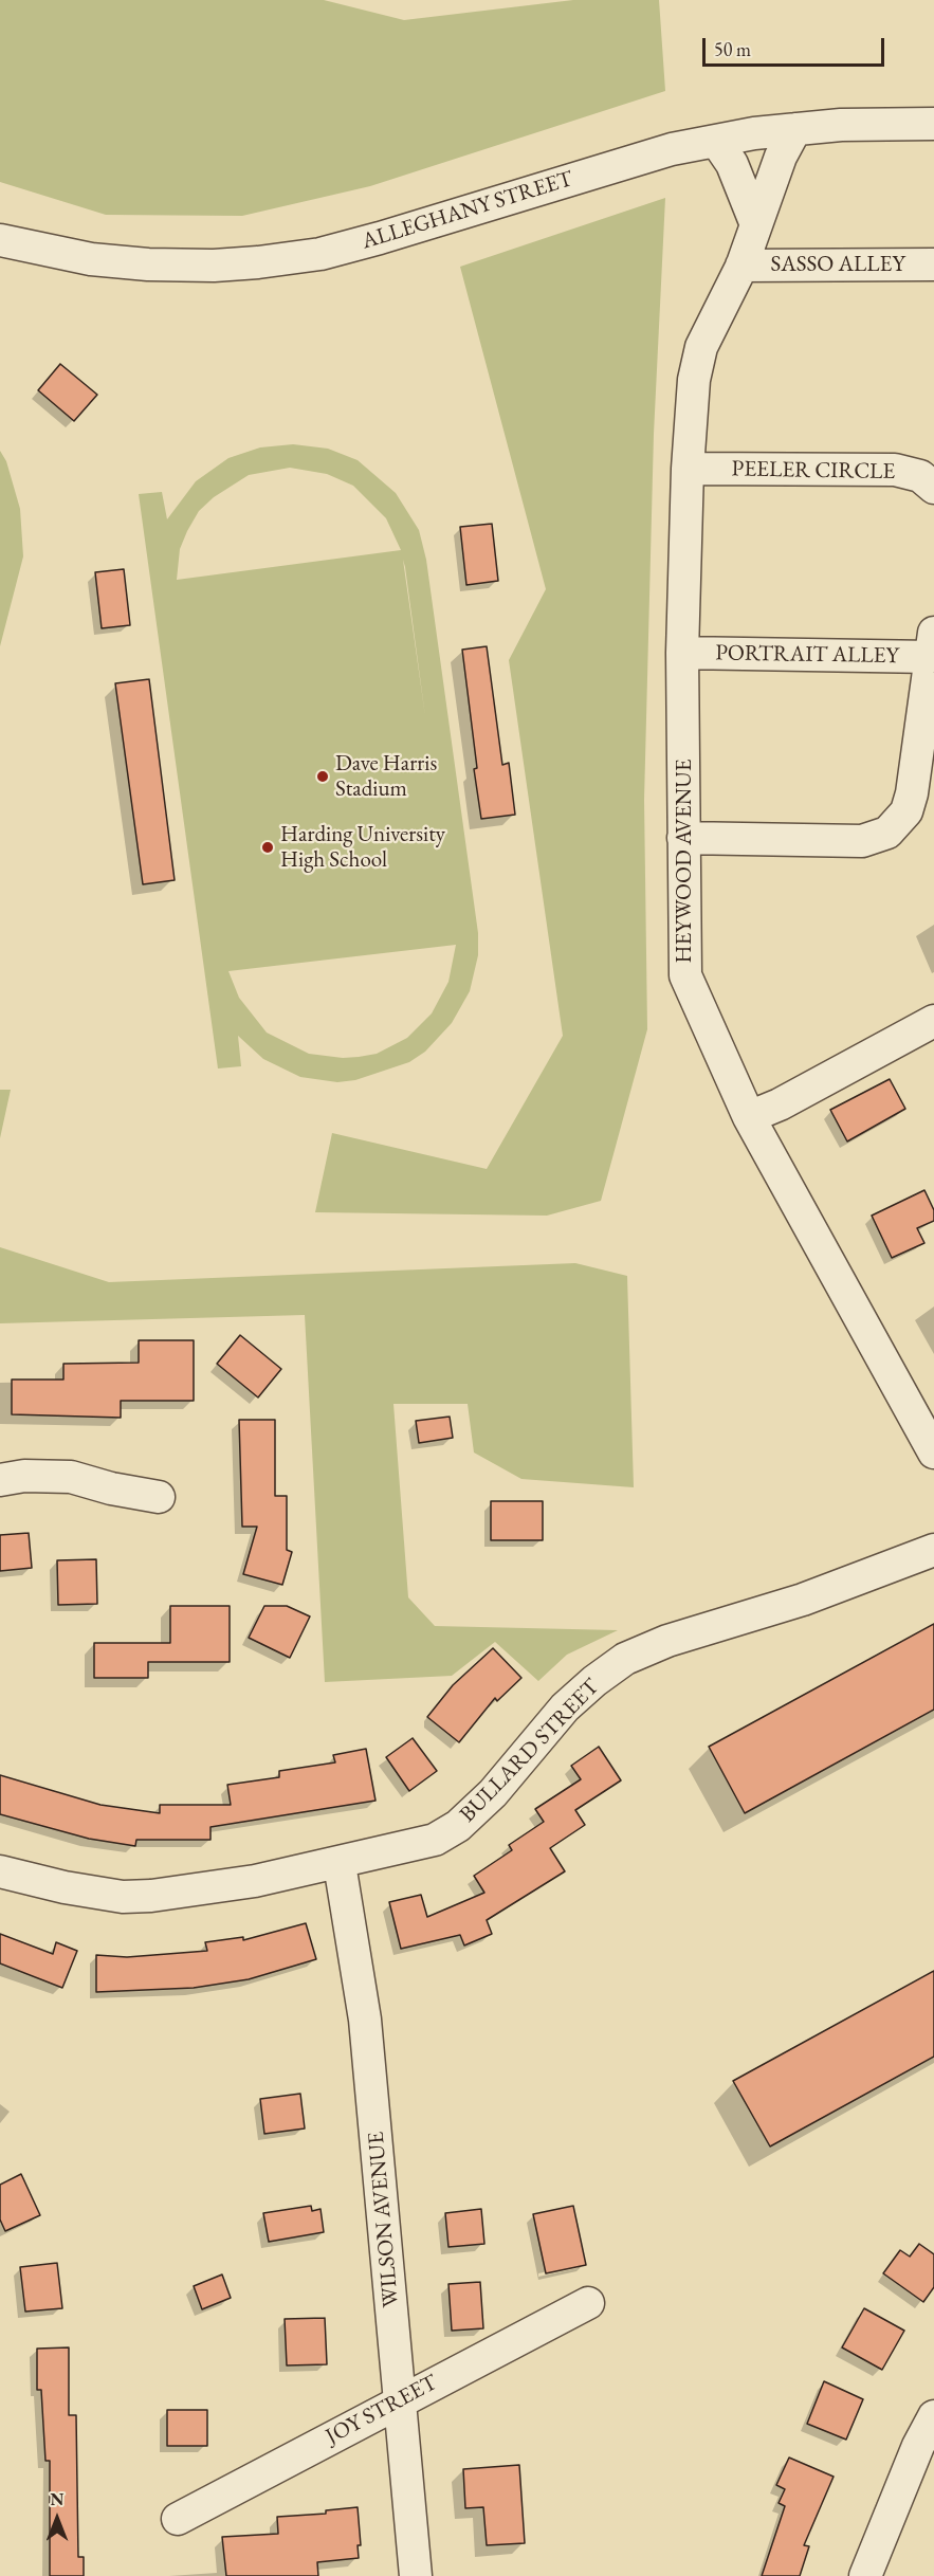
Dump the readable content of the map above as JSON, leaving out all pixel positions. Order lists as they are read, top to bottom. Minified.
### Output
{"streets":{"street":["ALLEGHANY STREET","SASSO ALLEY","PEELER CIRCLE","PORTRAIT ALLEY","HEYWOOD AVENUE","BULLARD STREET","WILSON AVENUE","JOY STREET"]},"crossings":[["ALLEGHANY STREET","HEYWOOD AVENUE"],["SASSO ALLEY","HEYWOOD AVENUE"],["PEELER CIRCLE","HEYWOOD AVENUE"],["PORTRAIT ALLEY","HEYWOOD AVENUE"],["BULLARD STREET","WILSON AVENUE"],["WILSON AVENUE","JOY STREET"]],"places":["Dave Harris Stadium","Harding University High School"],"scale_bar":"50 m","north":"top"}
